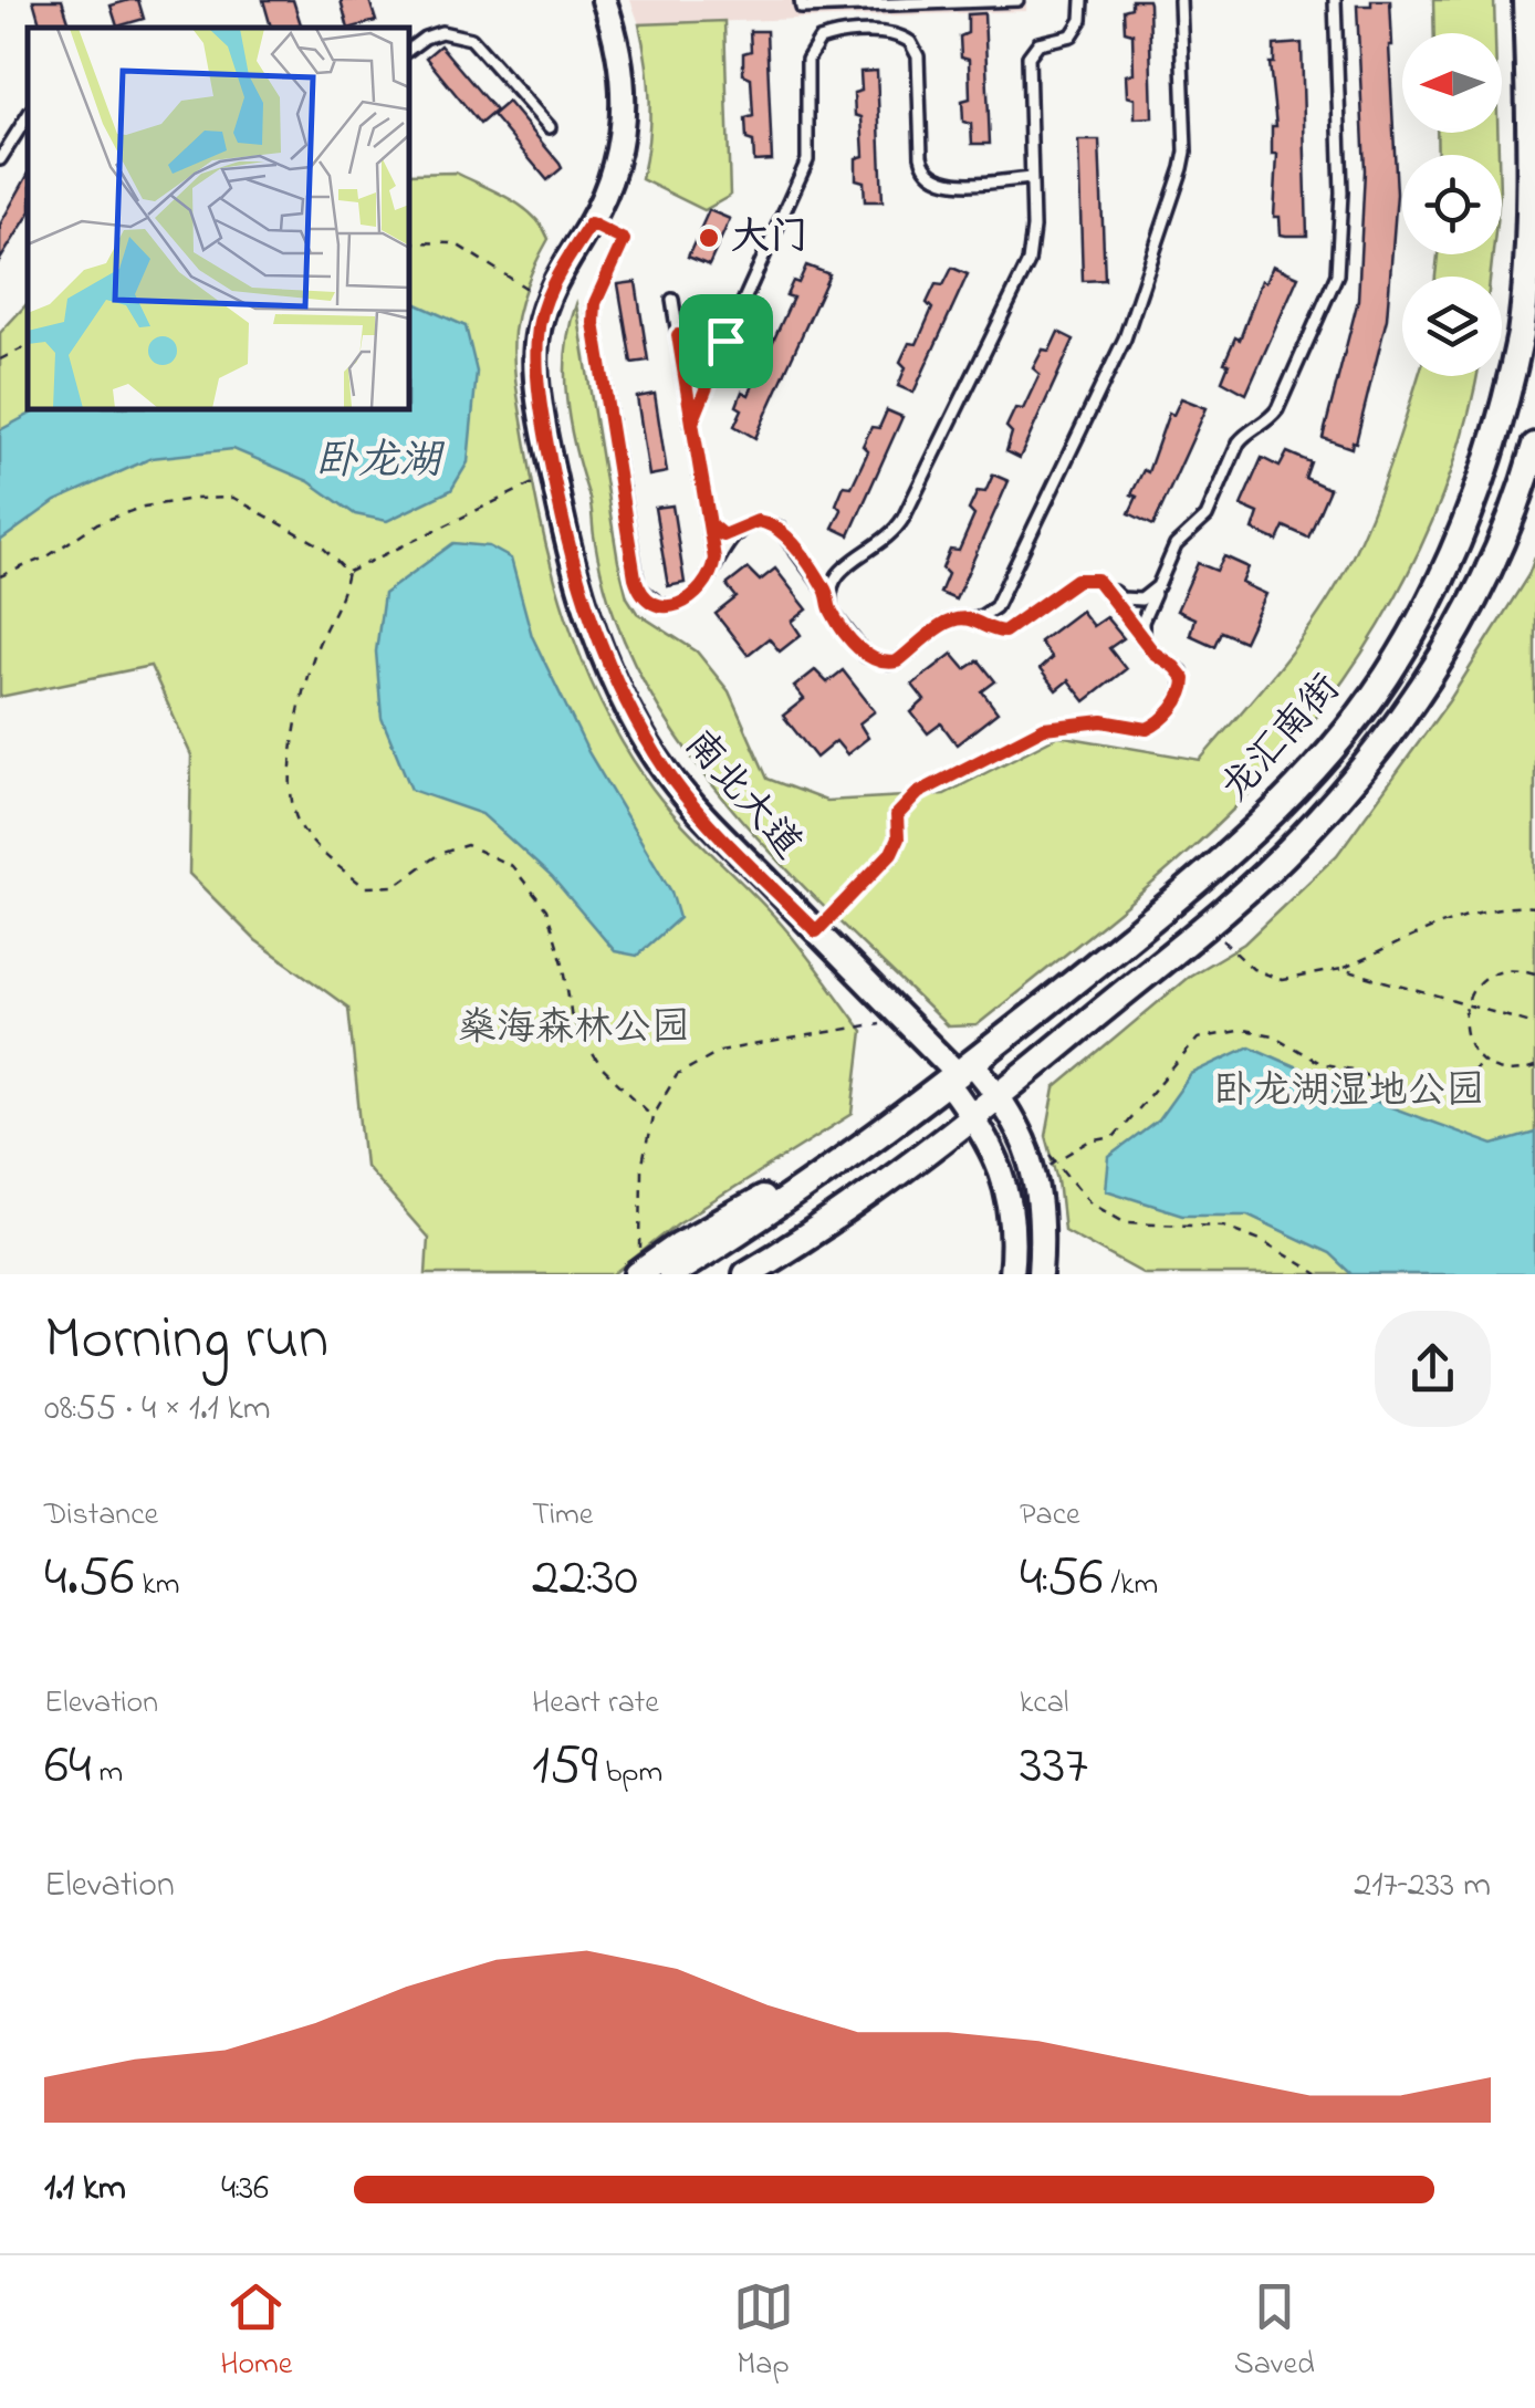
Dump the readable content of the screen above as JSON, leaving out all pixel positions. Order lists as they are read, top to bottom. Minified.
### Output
{"streets":{"main road":["龙汇南街"],"street":["南北大道"]},"crossings":[["龙汇南街","南北大道"]],"water":["卧龙湖"],"parks":["燊海森林公园","卧龙湖湿地公园"],"places":["大门"],"north":"left","page":{"heading":["Morning run","08:55 · 4 × 1.1 km"],"stats":[["Distance","4.56 km"],["Time","22:30"],["Pace","4:56 /km"],["Elevation","64 m"],["Heart rate","159 bpm"],["kcal","337"]],"chart":["Elevation","217–233 m"],"list":[{"name":"1.1 km","note":"4:36"}],"tabs":["Home","Map","Saved"]}}
